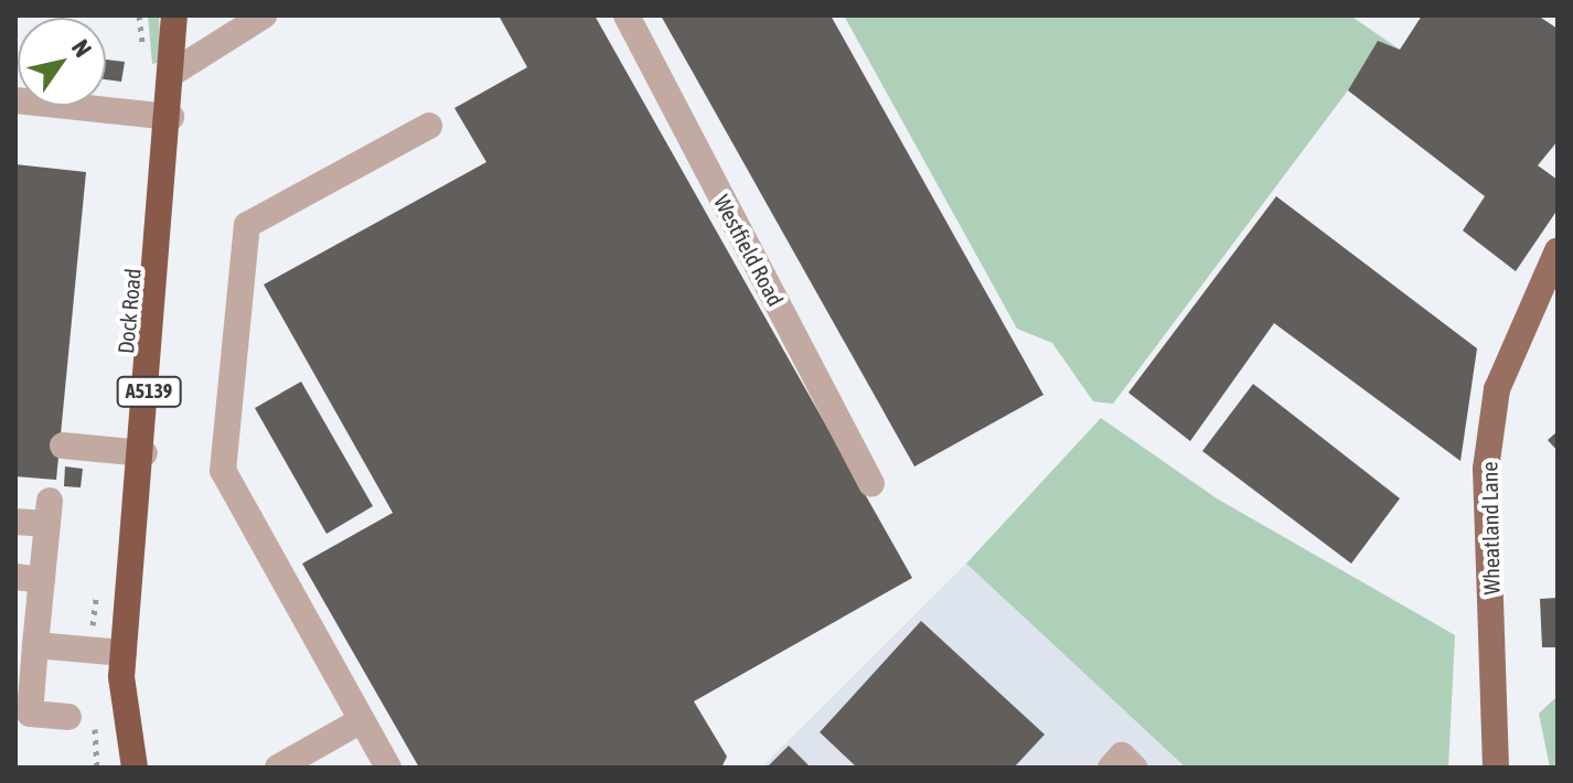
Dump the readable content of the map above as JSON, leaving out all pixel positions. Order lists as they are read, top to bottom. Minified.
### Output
{"streets":{"highway":["Dock Road","A5139"],"main road":["Wheatland Lane"],"street":["Westfield Road"]},"north":"top right"}
